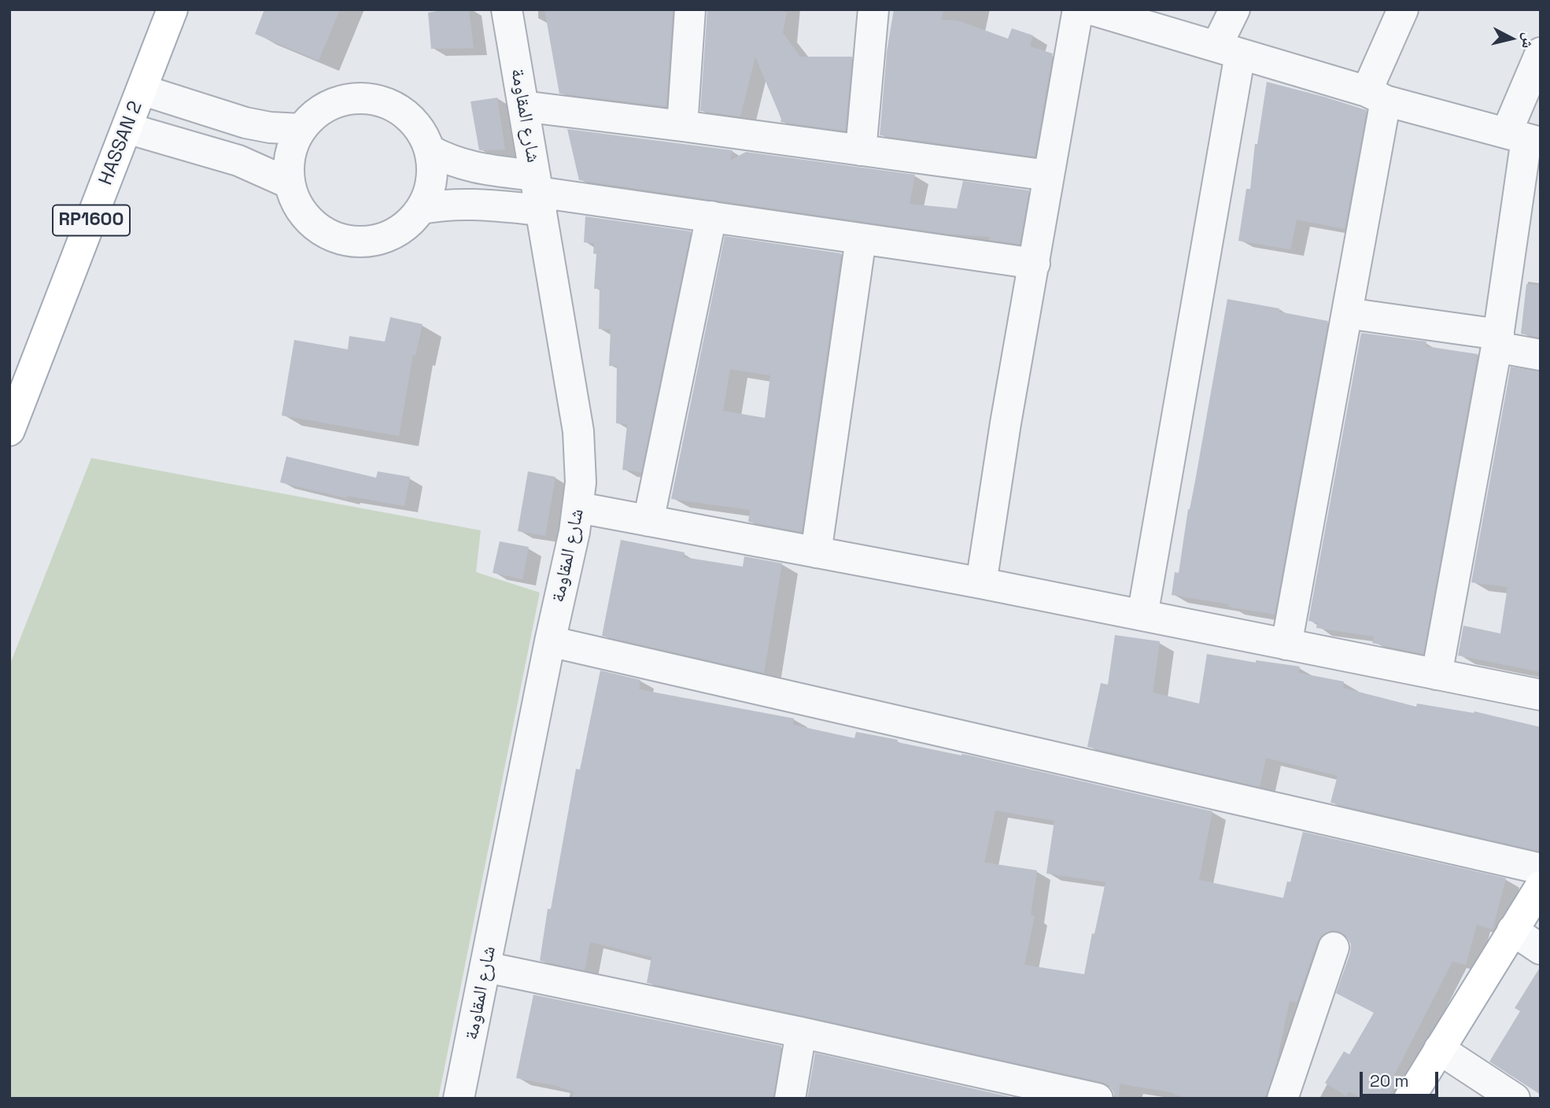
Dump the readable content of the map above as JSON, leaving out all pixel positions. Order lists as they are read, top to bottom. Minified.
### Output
{"streets":{"main road":["HASSAN 2","RP1600"],"street":["شارع المقاومة"]},"scale_bar":"20 m","north":"right"}
